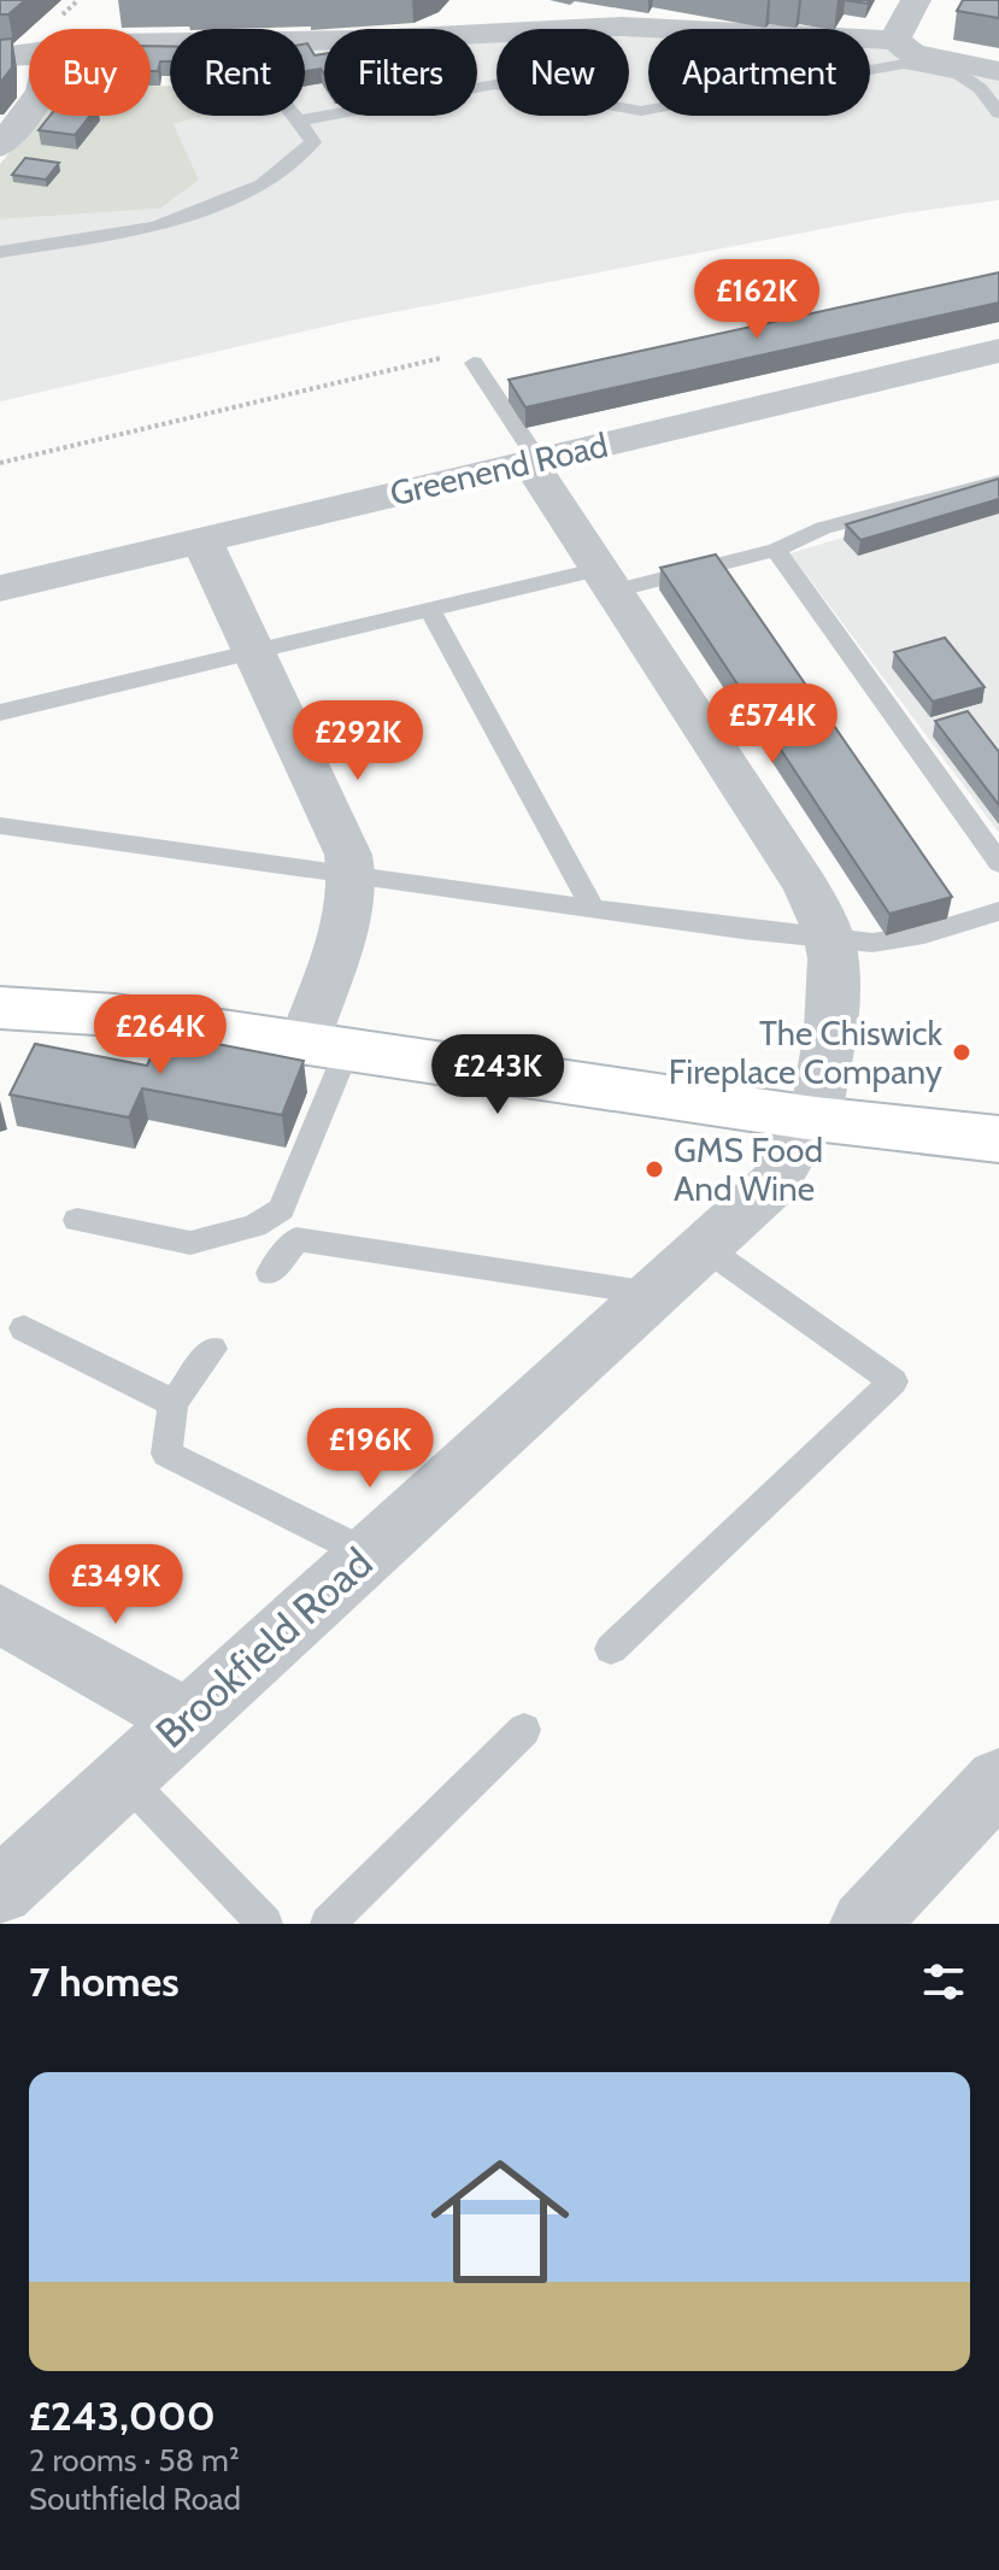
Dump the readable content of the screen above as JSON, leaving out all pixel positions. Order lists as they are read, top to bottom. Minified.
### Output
{"streets":{"street":["Greenend Road","Brookfield Road"]},"places":["The Chiswick Fireplace Company","GMS Food And Wine"],"page":{"chip":["Buy","Rent","Filters","New","Apartment"],"price":["£162K","£574K","£292K","£264K","£243K","£196K","£349K"],"heading":"7 homes","list":[{"name":"£243,000","note":"2 rooms · 58 m² · Southfield Road"}]}}
